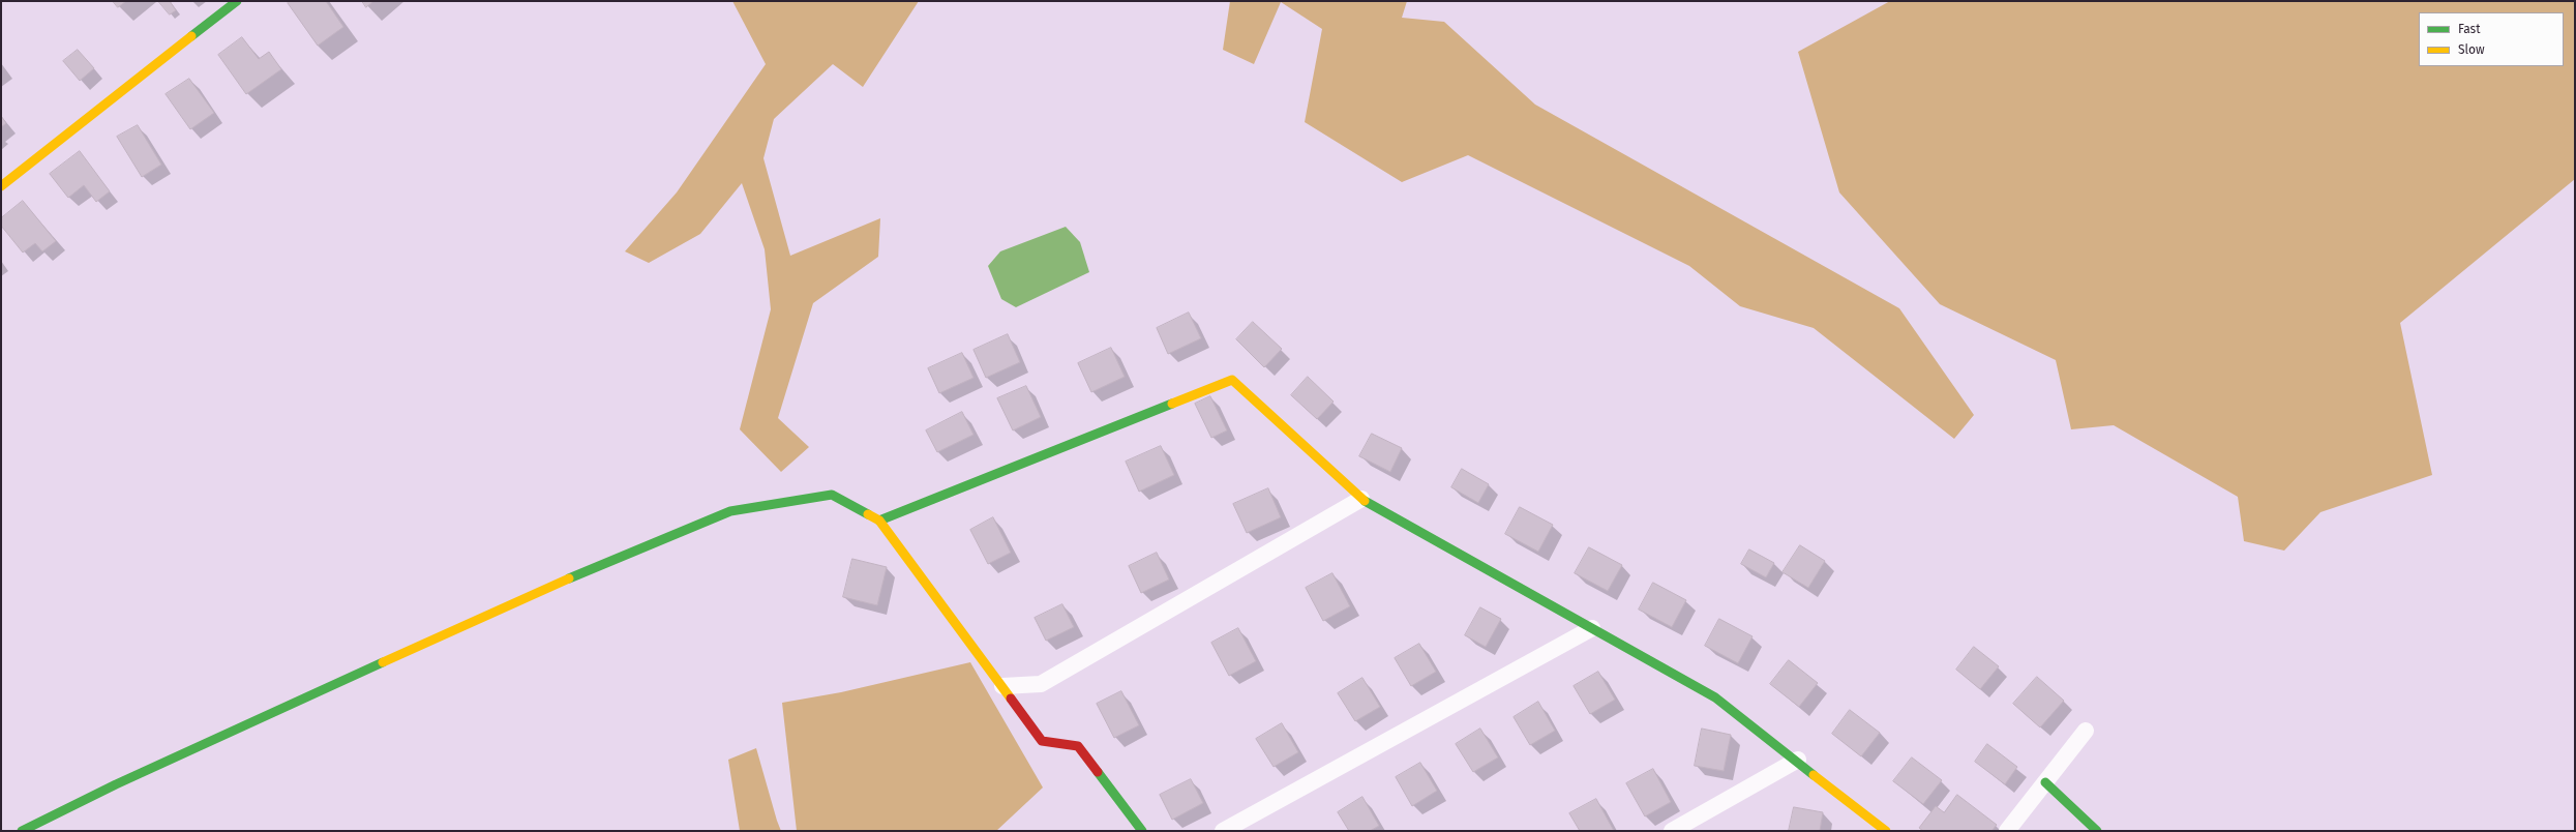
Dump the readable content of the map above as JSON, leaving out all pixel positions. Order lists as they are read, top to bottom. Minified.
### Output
{"legend":["Fast","Slow"]}
